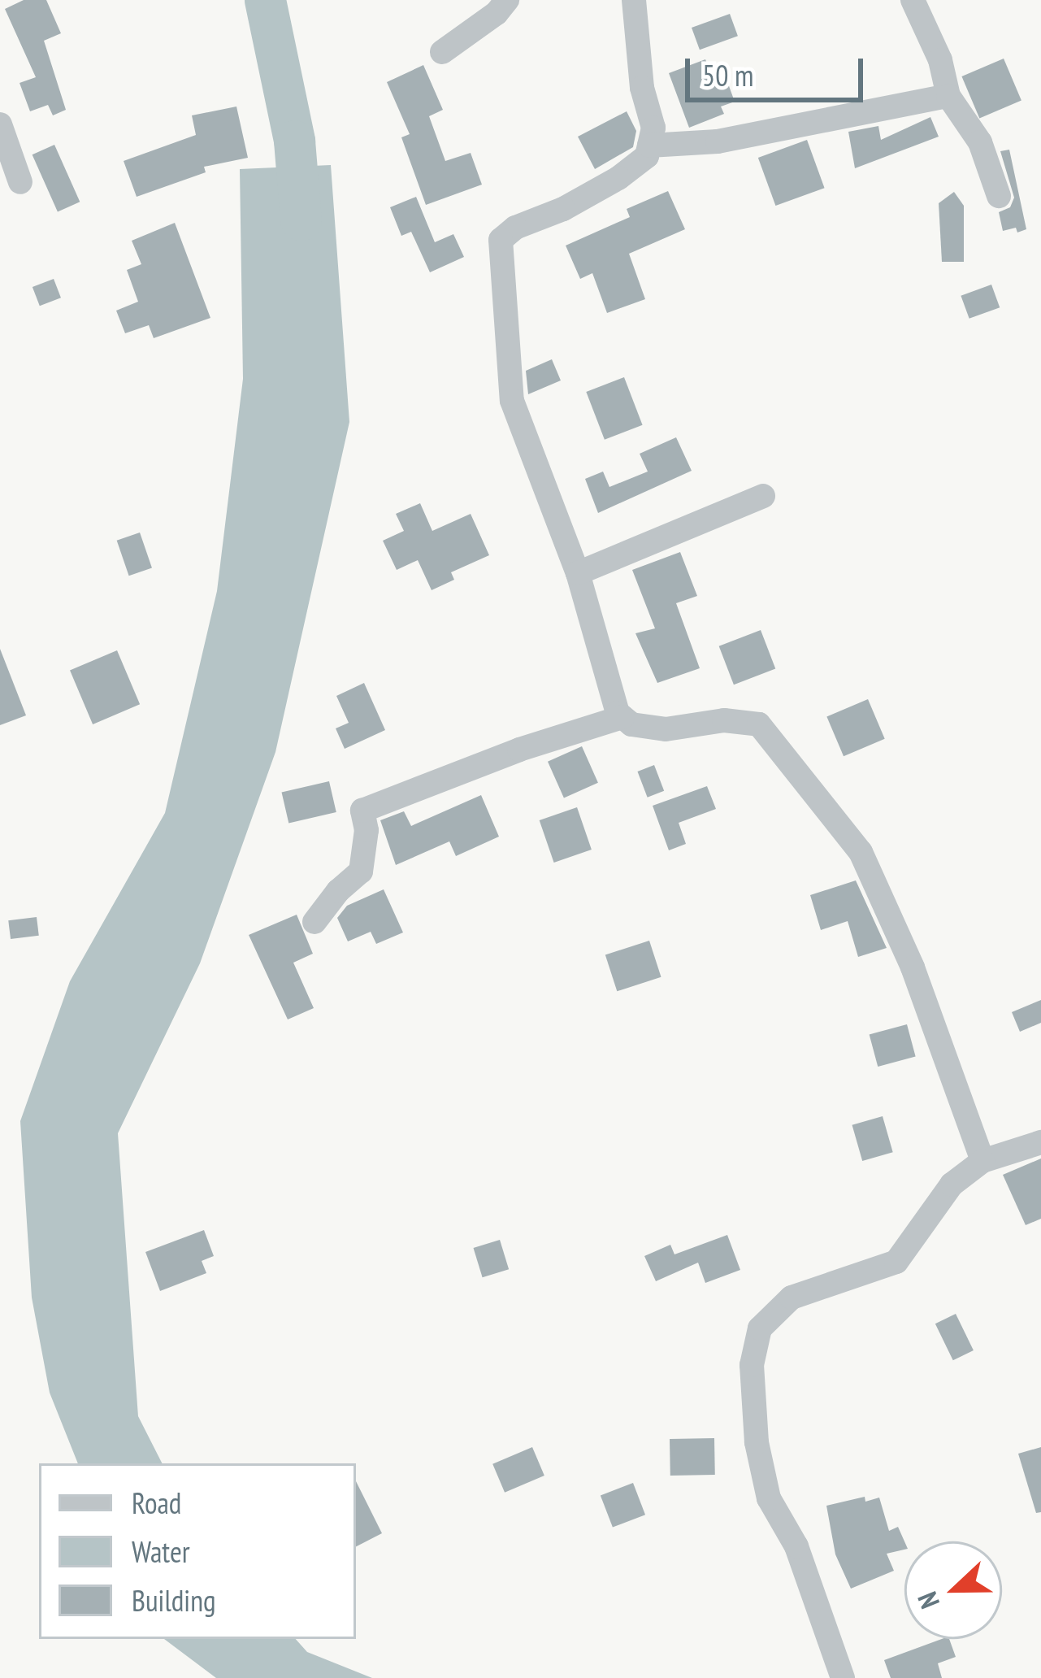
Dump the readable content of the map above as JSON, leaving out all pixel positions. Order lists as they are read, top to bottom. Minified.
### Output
{"legend":["Road","Water","Building"],"scale_bar":"50 m","north":"left"}
